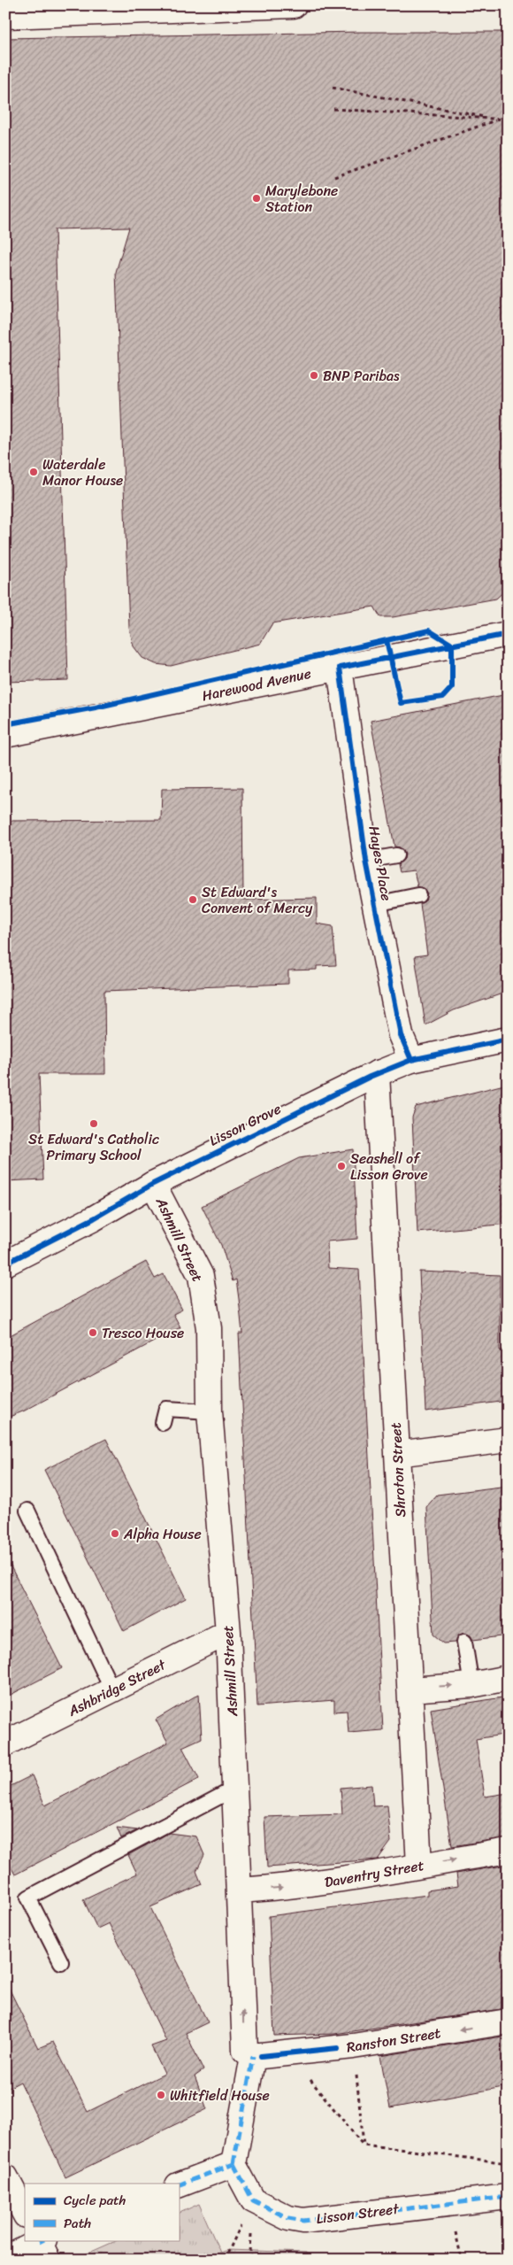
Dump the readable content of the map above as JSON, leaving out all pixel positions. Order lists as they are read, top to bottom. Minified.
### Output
{"streets":{"street":["Harewood Avenue","Hayes Place","Lisson Grove","Ashmill Street","Shroton Street","Ashbridge Street","Daventry Street","Ranston Street","Lisson Street"]},"crossings":[["Harewood Avenue","Hayes Place"],["Hayes Place","Lisson Grove"],["Lisson Grove","Ashmill Street"],["Lisson Grove","Shroton Street"],["Ashmill Street","Ashbridge Street"],["Ashmill Street","Daventry Street"],["Ashmill Street","Ranston Street"],["Shroton Street","Daventry Street"]],"one_way":["Daventry Street","Ranston Street"],"places":["Marylebone Station","BNP Paribas","Waterdale Manor House","St Edward's Convent of Mercy","St Edward's Catholic Primary School","Seashell of Lisson Grove","Tresco House","Alpha House","Whitfield House"],"legend":["Cycle path","Path"]}
